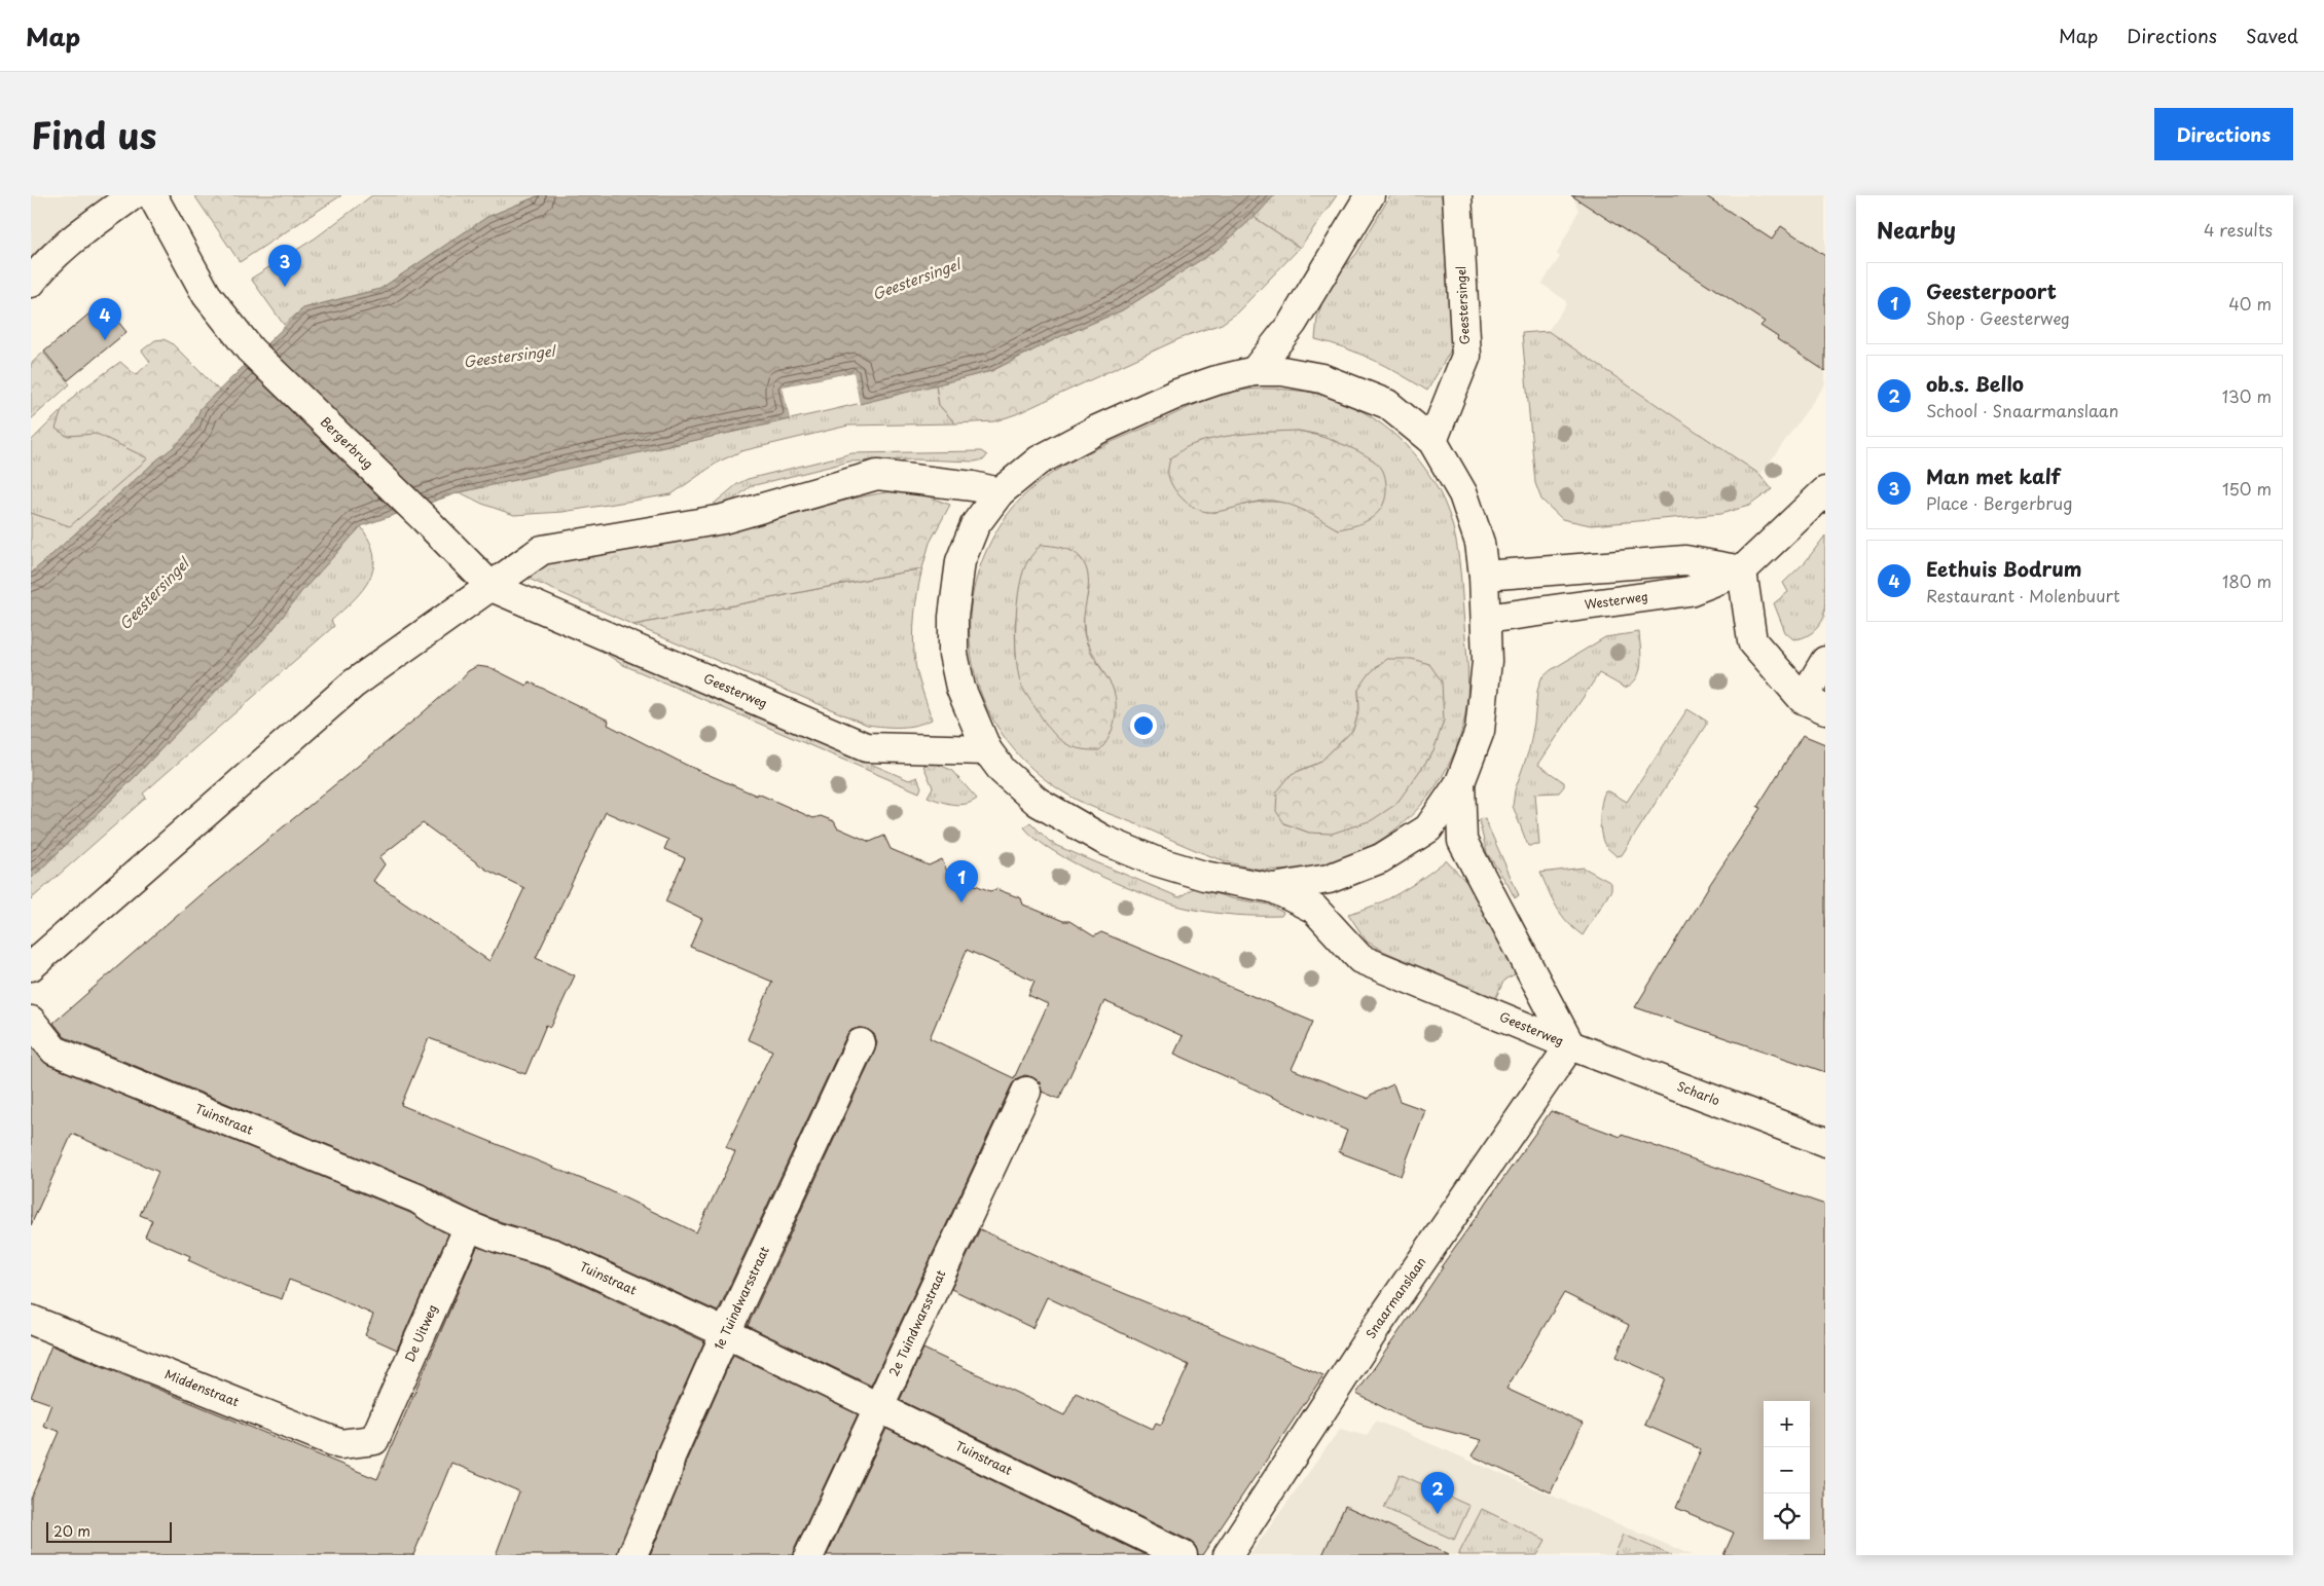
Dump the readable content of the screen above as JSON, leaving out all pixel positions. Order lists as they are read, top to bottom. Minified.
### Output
{"streets":{"street":["Geestersingel","Bergerbrug","Westerweg","Geesterweg","Scharlo","Tuinstraat","1e Tuindwarsstraat","Snaarmanslaan","2e Tuindwarsstraat","De Uitweg","Middenstraat"]},"crossings":[["Bergerbrug","Geesterweg"],["Geesterweg","Scharlo"],["Geesterweg","Snaarmanslaan"],["Scharlo","Snaarmanslaan"],["Tuinstraat","1e Tuindwarsstraat"],["Tuinstraat","2e Tuindwarsstraat"],["Tuinstraat","De Uitweg"],["De Uitweg","Middenstraat"]],"water":["Geestersingel"],"scale_bar":"20 m","page":{"header":"Map","nav":["Map","Directions","Saved"],"title":"Find us","buttons":"Directions","heading":["Nearby","4 results"],"pins":["3","4","1","2"],"list":[{"mark":"1","name":"Geesterpoort","note":"Shop · Geesterweg","value":"40 m"},{"mark":"2","name":"ob.s. Bello","note":"School · Snaarmanslaan","value":"130 m"},{"mark":"3","name":"Man met kalf","note":"Place · Bergerbrug","value":"150 m"},{"mark":"4","name":"Eethuis Bodrum","note":"Restaurant · Molenbuurt","value":"180 m"}],"map_buttons":["+","−"],"scale":"20 m"}}
